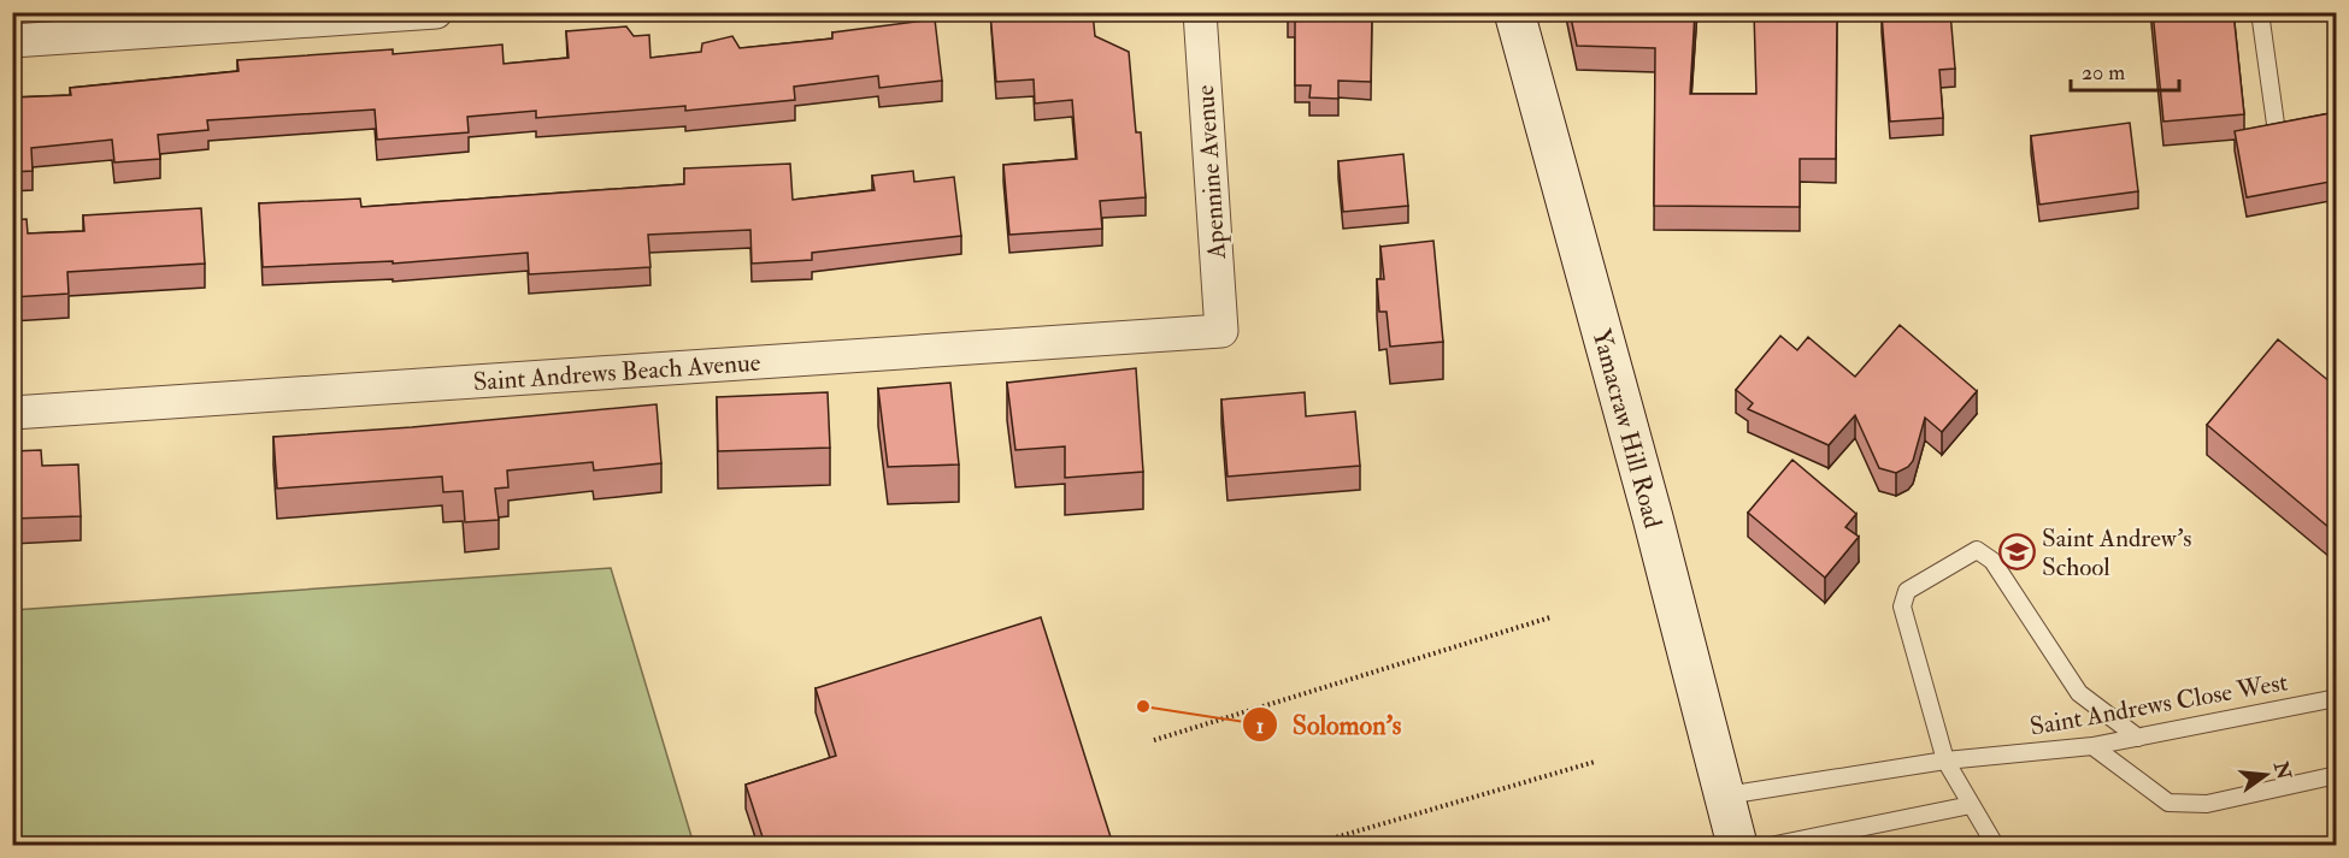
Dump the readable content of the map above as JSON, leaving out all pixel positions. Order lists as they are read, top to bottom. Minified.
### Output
{"streets":{"main road":["Yamacraw Hill Road"],"street":["Apennine Avenue","Saint Andrews Beach Avenue"],"lane":["Saint Andrews Close West"]},"crossings":[["Apennine Avenue","Saint Andrews Beach Avenue"],["Yamacraw Hill Road","Saint Andrews Close West"]],"places":{"school or university":["Saint Andrew's School"],"other":["Solomon's"]},"scale_bar":"20 m","north":"right"}
